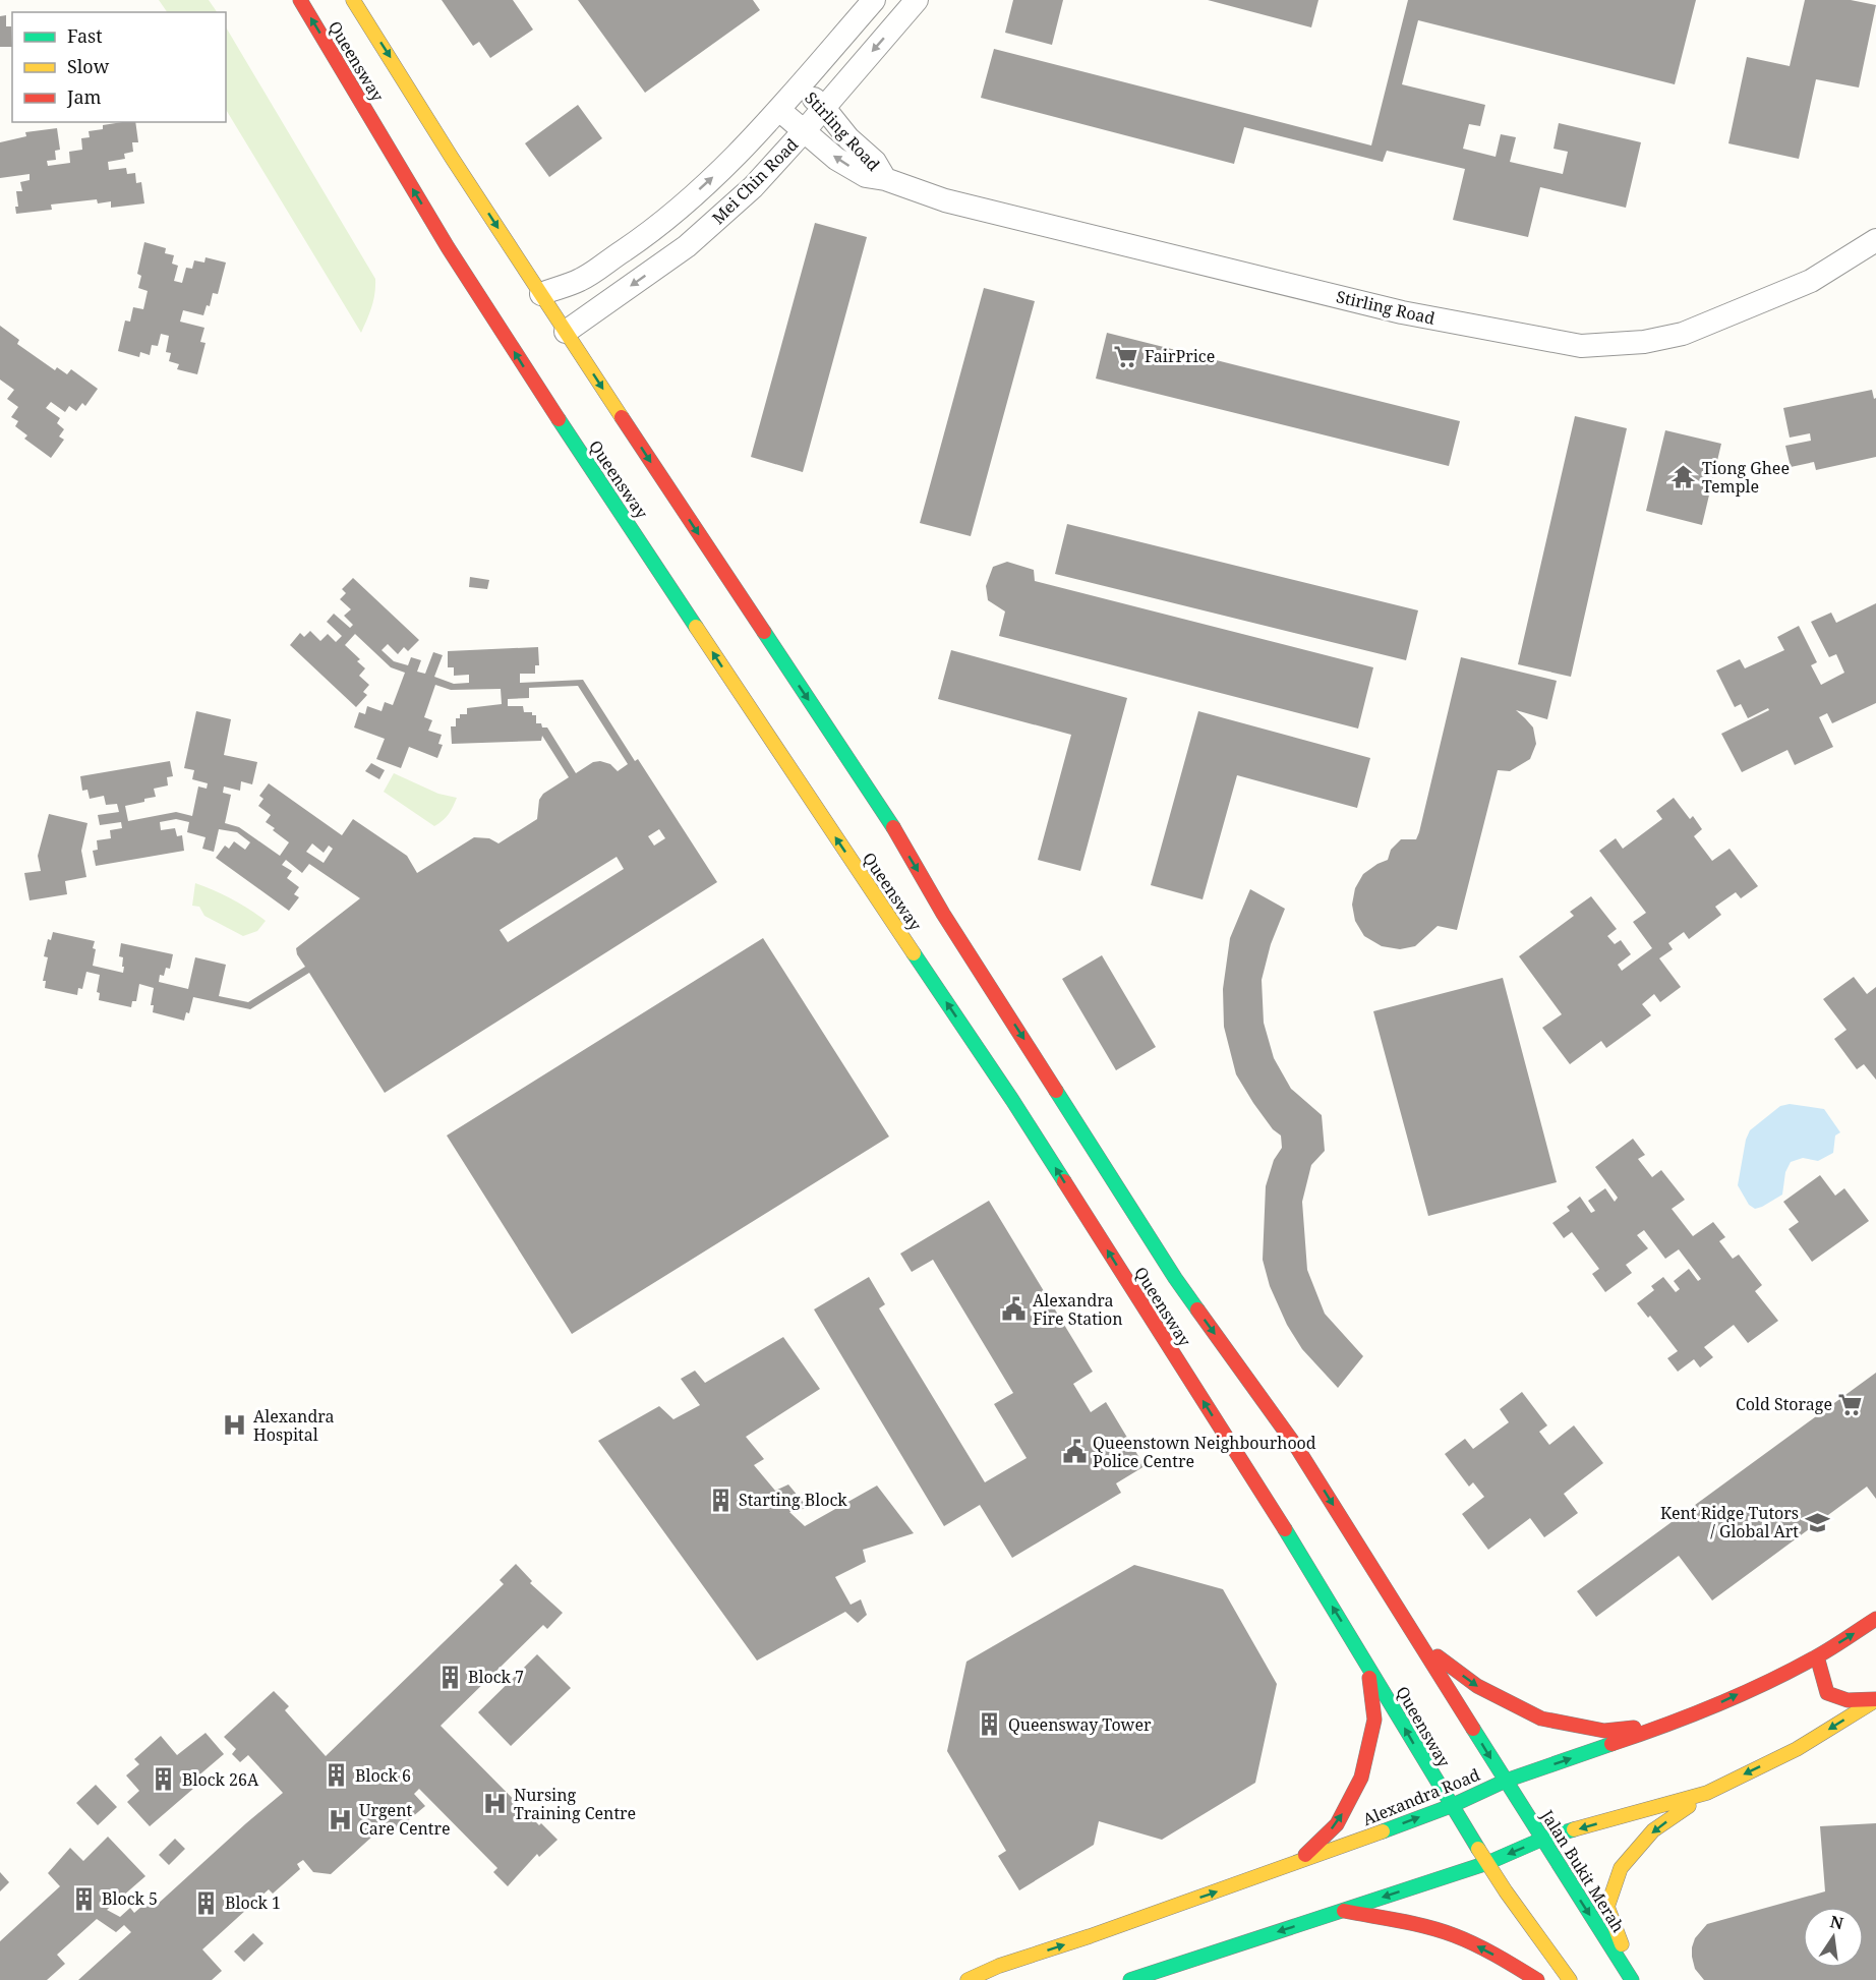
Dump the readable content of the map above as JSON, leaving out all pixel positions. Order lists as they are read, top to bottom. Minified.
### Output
{"streets":{"main road":["Queensway","Alexandra Road","Jalan Bukit Merah"],"street":["Stirling Road","Mei Chin Road"]},"crossings":[["Queensway","Mei Chin Road"],["Queensway","Alexandra Road"],["Queensway","Jalan Bukit Merah"],["Stirling Road","Mei Chin Road"],["Alexandra Road","Jalan Bukit Merah"]],"places":{"supermarket":["FairPrice","Cold Storage"],"temple":["Tiong Ghee Temple"],"public building":["Alexandra Fire Station","Queenstown Neighbourhood Police Centre"],"hospital":["Alexandra Hospital","Nursing Training Centre","Urgent Care Centre"],"building":["Starting Block","Block 7","Queensway Tower","Block 6","Block 26A","Block 5","Block 1"],"school or university":["Kent Ridge Tutors / Global Art"]},"legend":["Fast","Slow","Jam"],"north":"top"}
